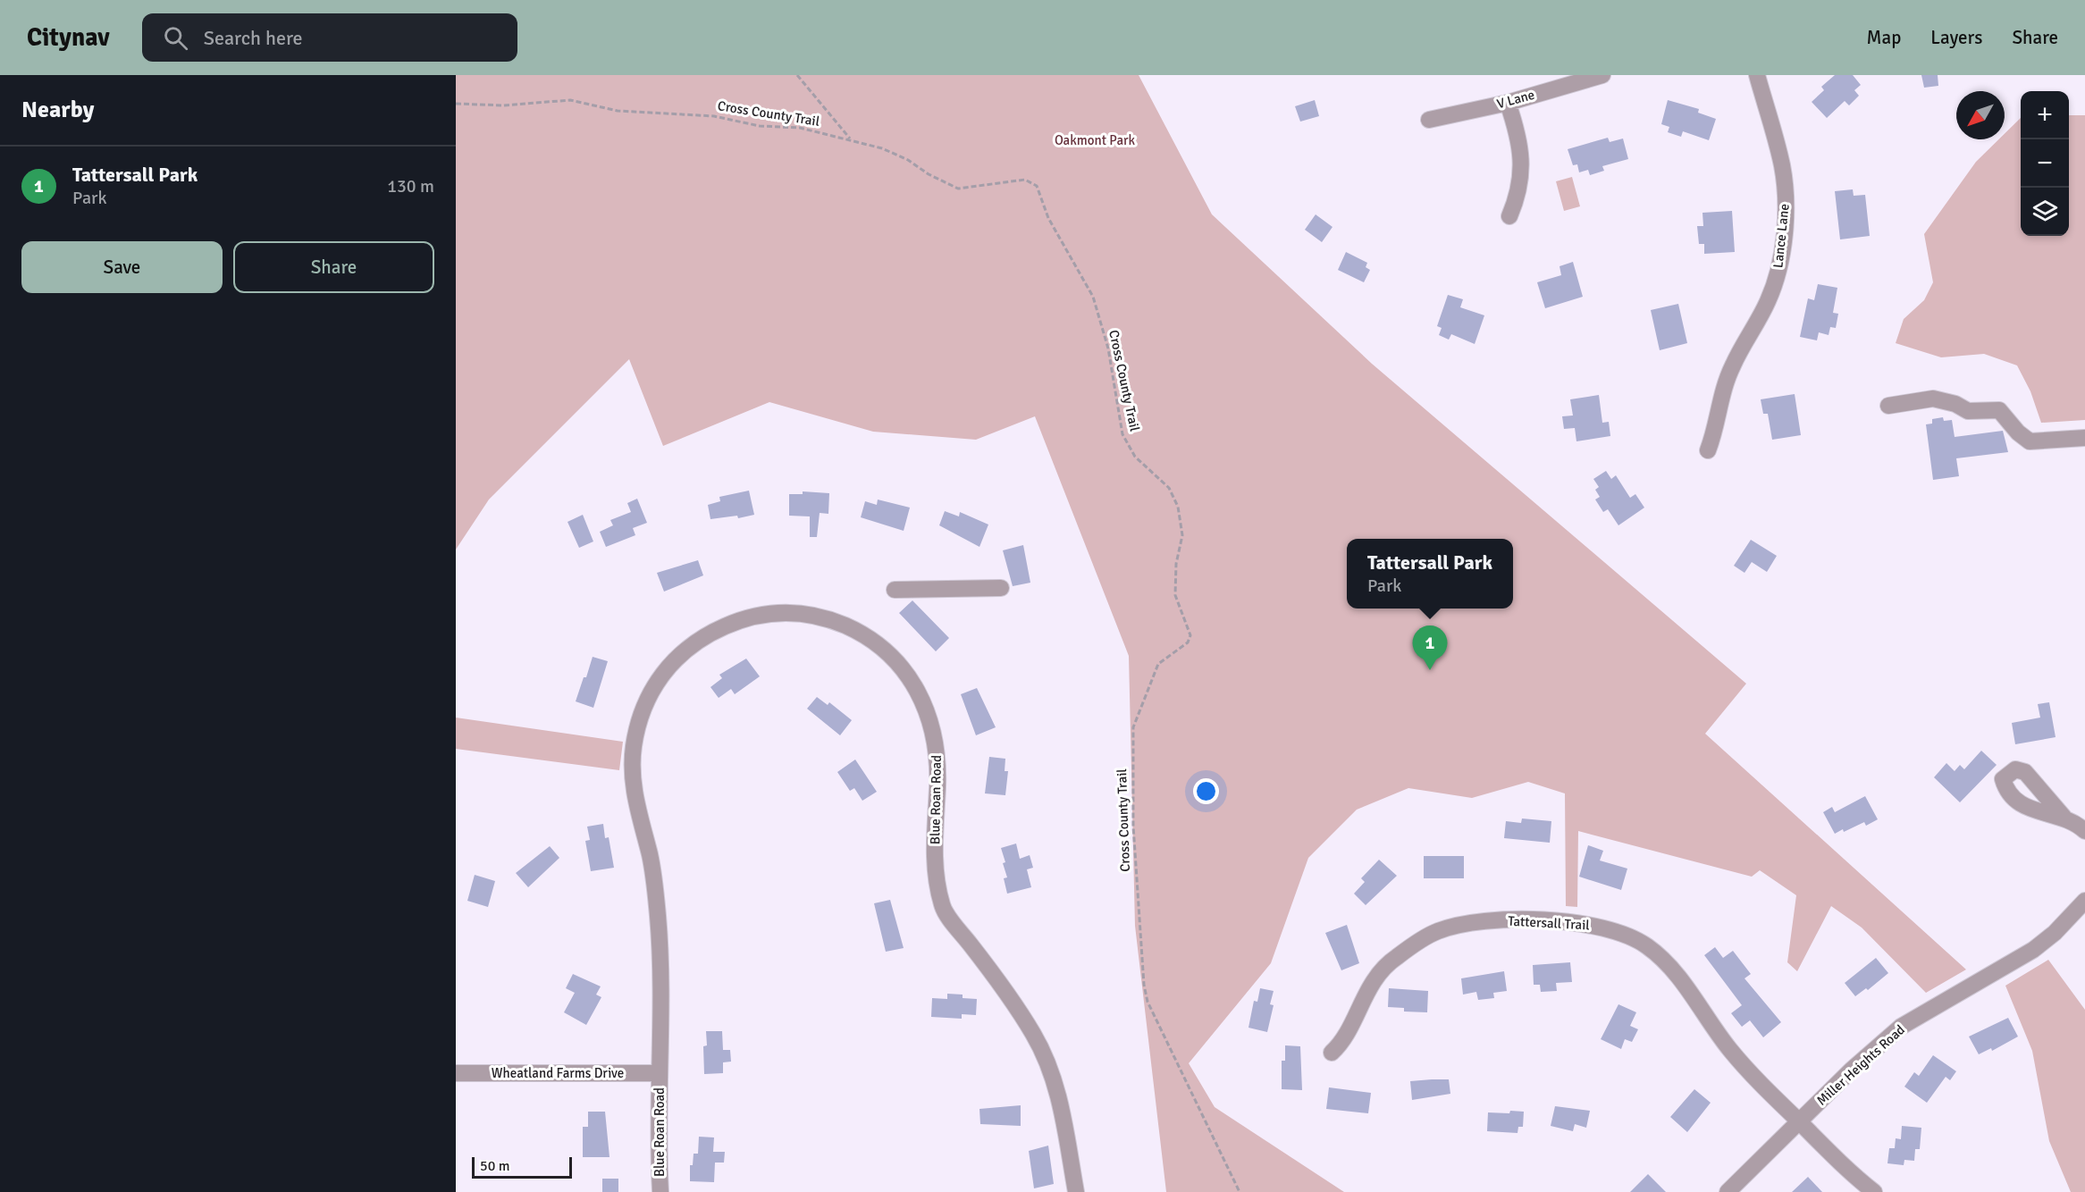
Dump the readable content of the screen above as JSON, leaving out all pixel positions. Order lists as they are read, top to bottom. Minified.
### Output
{"streets":{"street":["V Lane","Lance Lane","Blue Roan Road","Tattersall Trail","Miller Heights Road","Wheatland Farms Drive"],"path":["Cross County Trail"]},"crossings":[["Blue Roan Road","Wheatland Farms Drive"],["Tattersall Trail","Miller Heights Road"]],"parks":["Oakmont Park"],"scale_bar":"50 m","north":"bottom left","page":{"header":"Citynav","search":"Search here","nav":["Map","Layers","Share"],"heading":"Nearby","map_buttons":["+","−"],"list":[{"mark":"1","name":"Tattersall Park","note":"Park","value":"130 m"}],"buttons":["Save","Share"],"popup":["Tattersall Park","Park"],"pins":"1","scale":"50 m"}}
